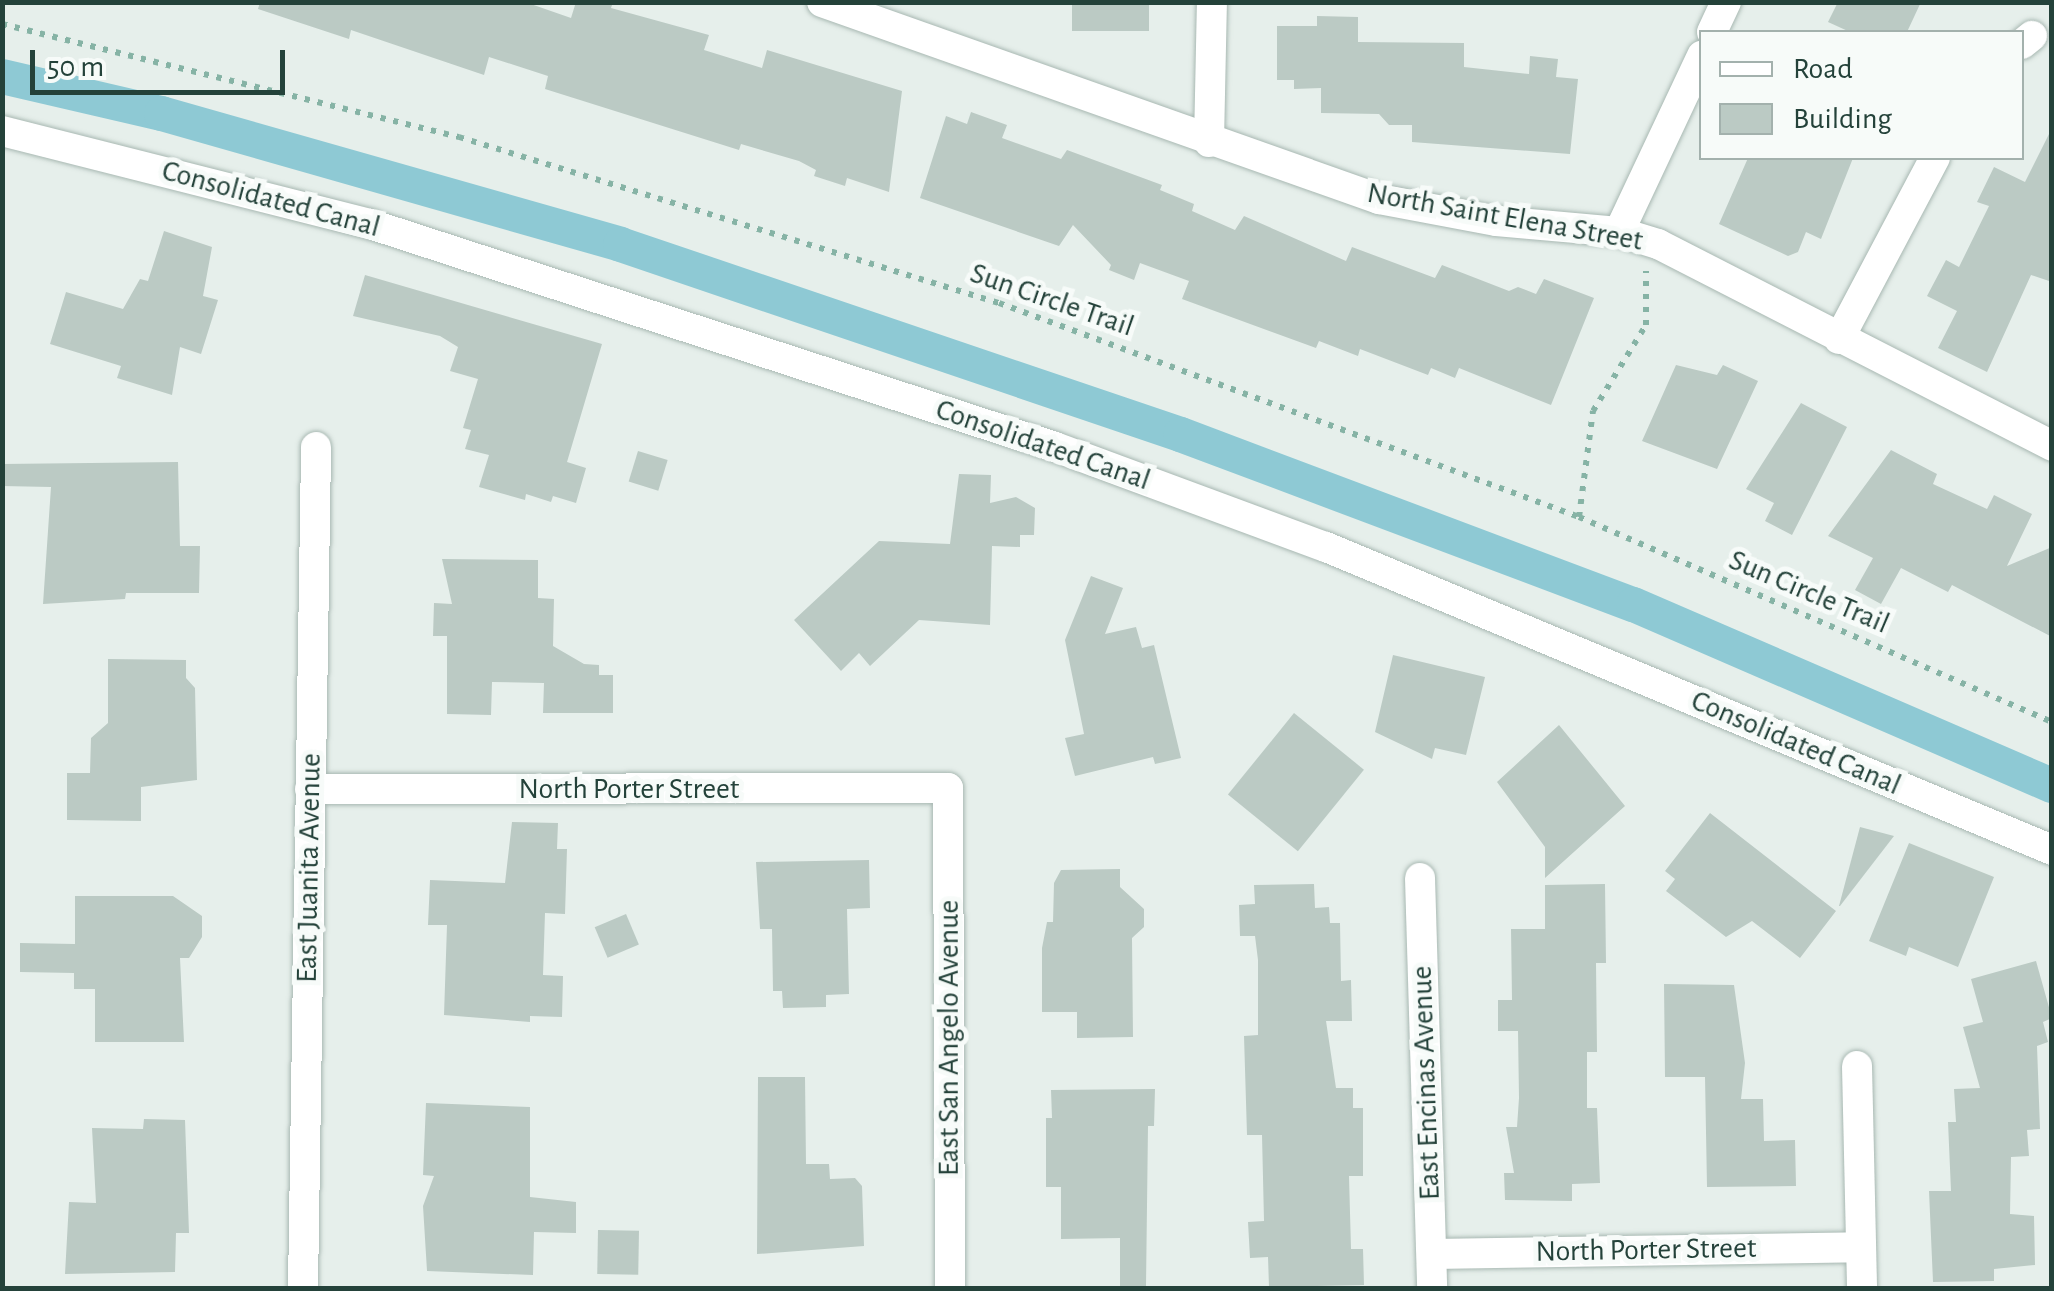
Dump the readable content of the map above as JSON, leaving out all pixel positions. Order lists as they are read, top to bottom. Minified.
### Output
{"streets":{"street":["Consolidated Canal","North Saint Elena Street","North Porter Street","East Juanita Avenue","East San Angelo Avenue","East Encinas Avenue"],"path":["Sun Circle Trail"]},"crossings":[["North Porter Street","East Juanita Avenue"],["North Porter Street","East San Angelo Avenue"],["North Porter Street","East Encinas Avenue"]],"legend":["Road","Building"],"scale_bar":"50 m"}
